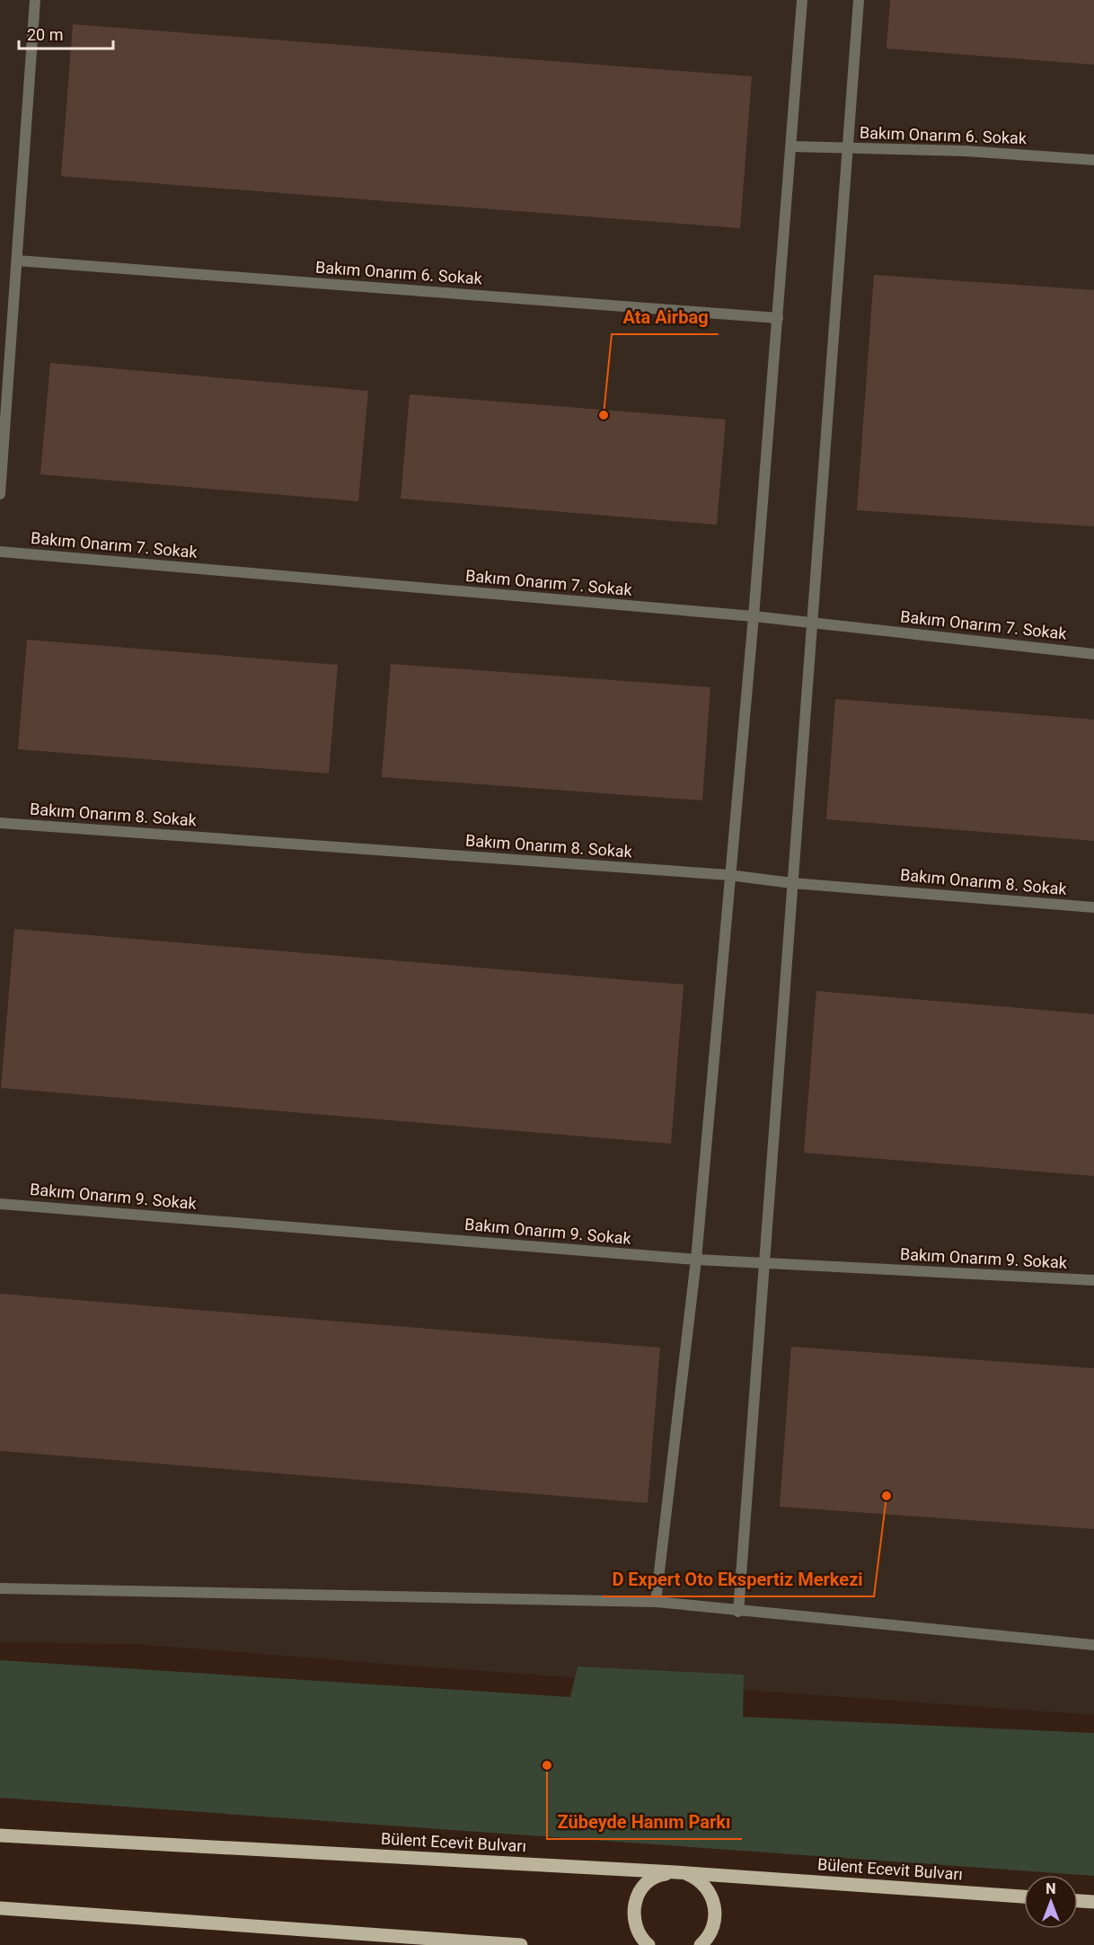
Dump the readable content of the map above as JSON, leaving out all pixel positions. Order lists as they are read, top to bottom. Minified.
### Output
{"streets":{"main road":["Bülent Ecevit Bulvarı"],"street":["Bakım Onarım 6. Sokak","Bakım Onarım 7. Sokak","Bakım Onarım 8. Sokak","Bakım Onarım 9. Sokak"]},"places":["Ata Airbag","D Expert Oto Ekspertiz Merkezi","Zübeyde Hanım Parkı"],"scale_bar":"20 m","north":"top"}
